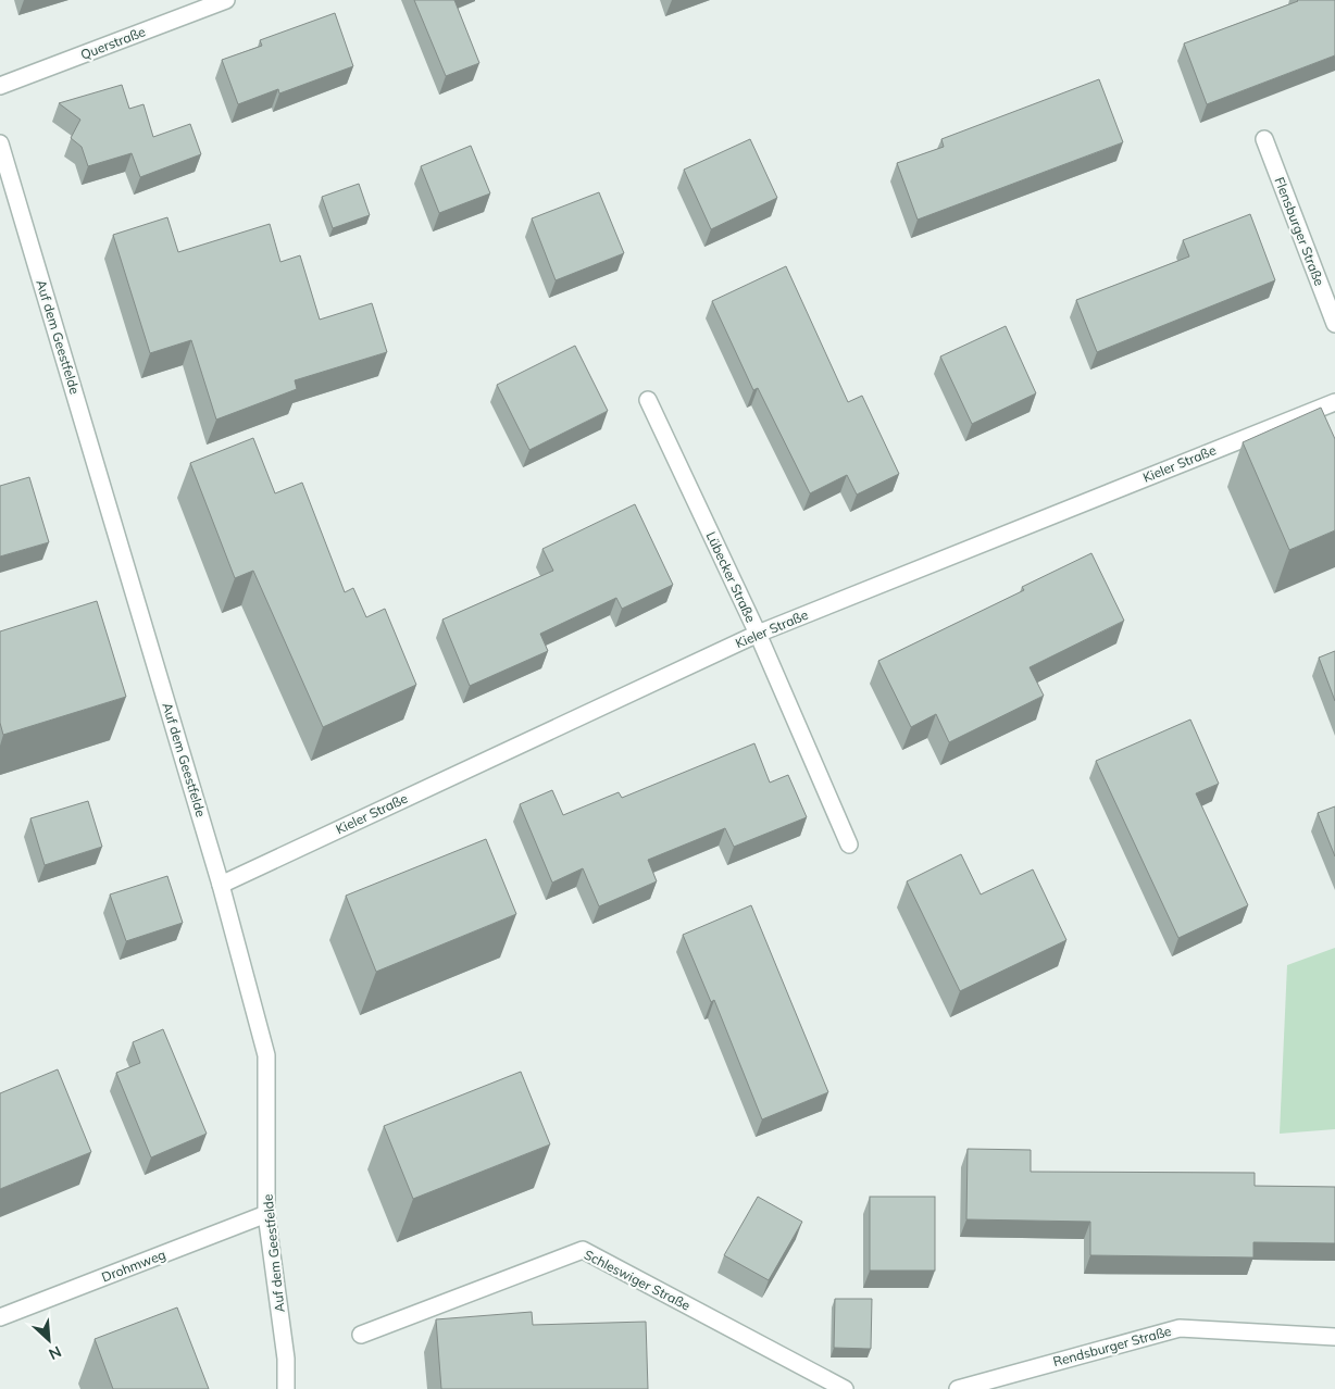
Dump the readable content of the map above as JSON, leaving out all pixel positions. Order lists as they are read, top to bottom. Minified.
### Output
{"streets":{"street":["Querstraße","Flensburger Straße","Auf dem Geestfelde","Kieler Straße","Lübecker Straße","Drohmweg","Schleswiger Straße","Rendsburger Straße"]},"crossings":[["Auf dem Geestfelde","Kieler Straße"],["Auf dem Geestfelde","Drohmweg"],["Kieler Straße","Lübecker Straße"]],"north":"bottom right"}
